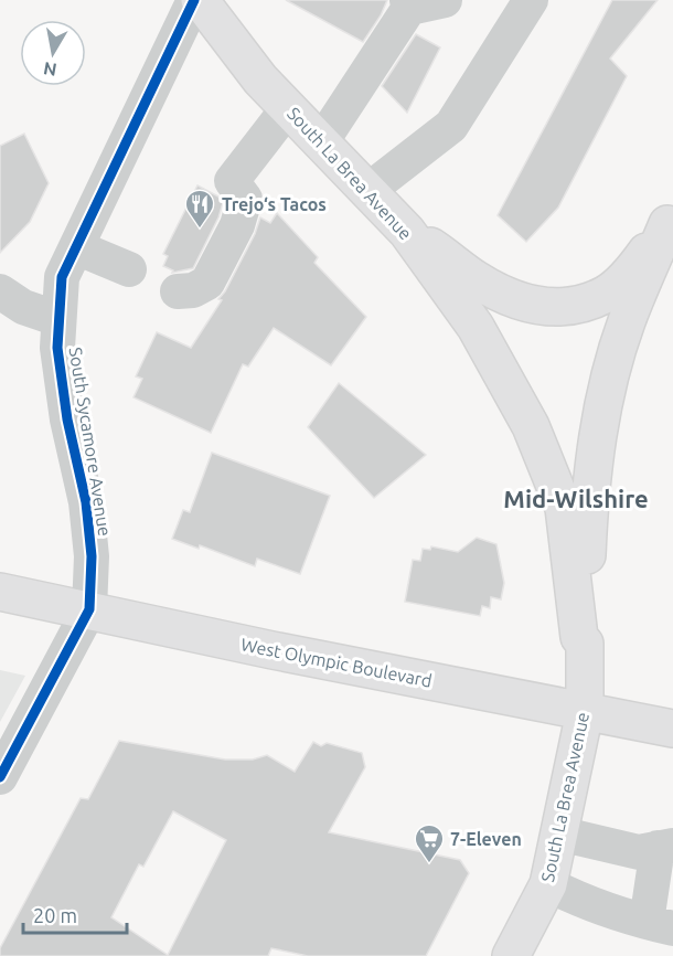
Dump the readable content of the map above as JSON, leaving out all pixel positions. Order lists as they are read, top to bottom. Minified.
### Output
{"streets":{"main road":["South La Brea Avenue","West Olympic Boulevard"],"street":["South Sycamore Avenue"]},"crossings":[["South La Brea Avenue","West Olympic Boulevard"],["South Sycamore Avenue","West Olympic Boulevard"]],"districts":["Mid-Wilshire"],"places":{"restaurant":["Trejo‘s Tacos"],"supermarket":["7-Eleven"]},"scale_bar":"20 m","north":"bottom"}
